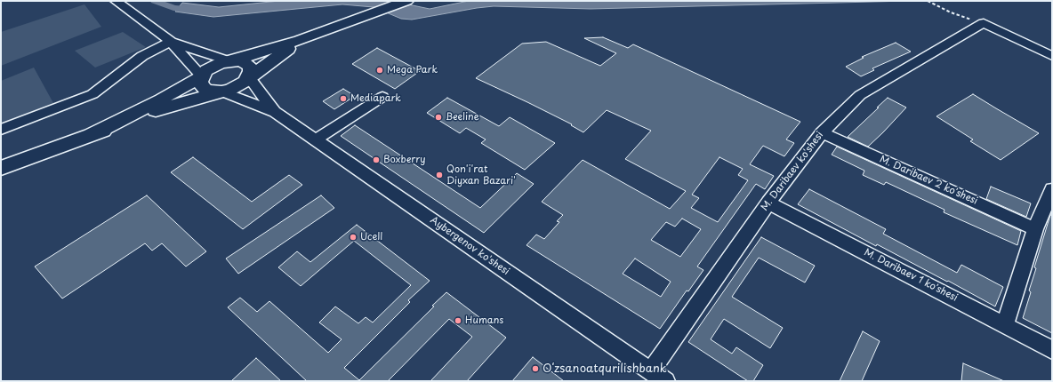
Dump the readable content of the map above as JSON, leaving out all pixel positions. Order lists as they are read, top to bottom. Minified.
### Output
{"streets":{"street":["M. Daribaev ko'shesi","M. Daribaev 2 ko'shesi","Aybergenov ko'shesi","M. Daribaev 1 ko'shesi"]},"crossings":[["M. Daribaev ko'shesi","M. Daribaev 2 ko'shesi"],["M. Daribaev ko'shesi","Aybergenov ko'shesi"],["M. Daribaev ko'shesi","M. Daribaev 1 ko'shesi"]],"places":["Mega Park","Mediapark","Beeline","Boxberry","Qon'i'rat Diyxan Bazari'","Ucell","Humans","Oʻzsanoatqurilishbank"]}
